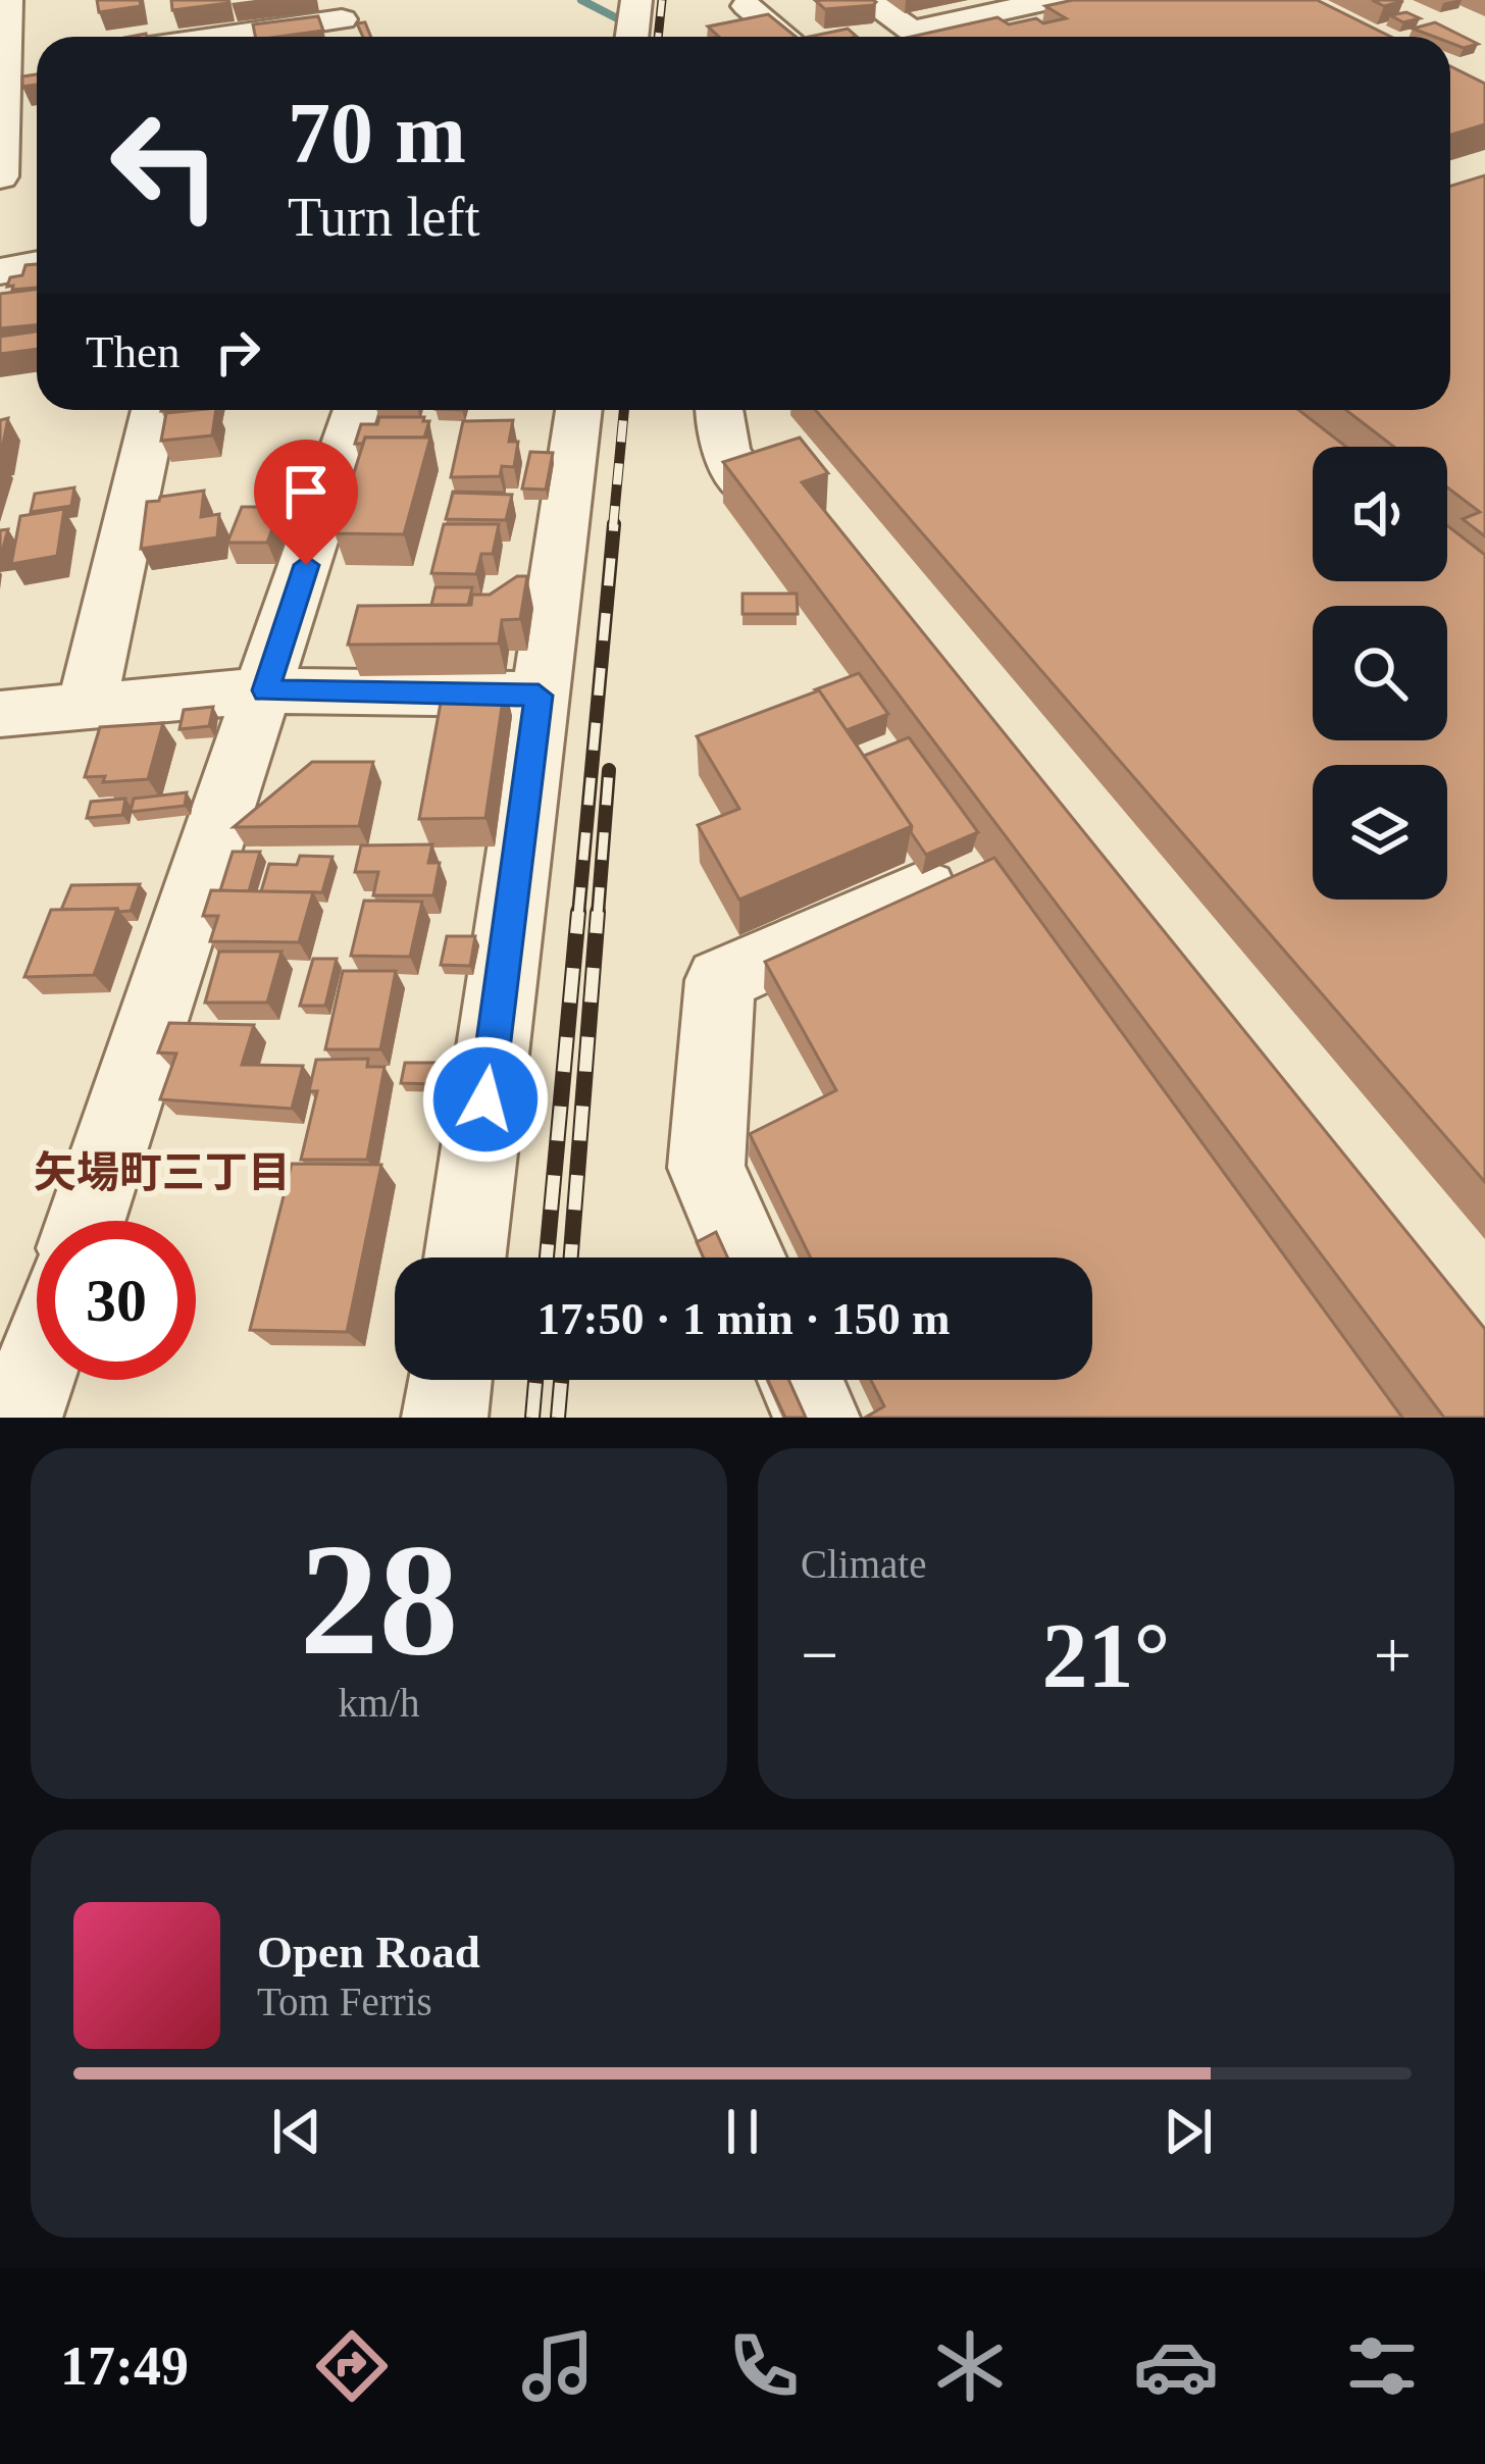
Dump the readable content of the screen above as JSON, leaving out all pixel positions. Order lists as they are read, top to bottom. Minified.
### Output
{"districts":["矢場町三丁目"],"page":{"turn":["70 m","Turn left"],"then":"Then","limit":"30","trip":"17:50 · 1 min · 150 m","tile":[["28","km/h"],"Climate"],"heat":["−","21°","+"],"song":["Open Road","Tom Ferris"],"tabs":"17:49"}}
